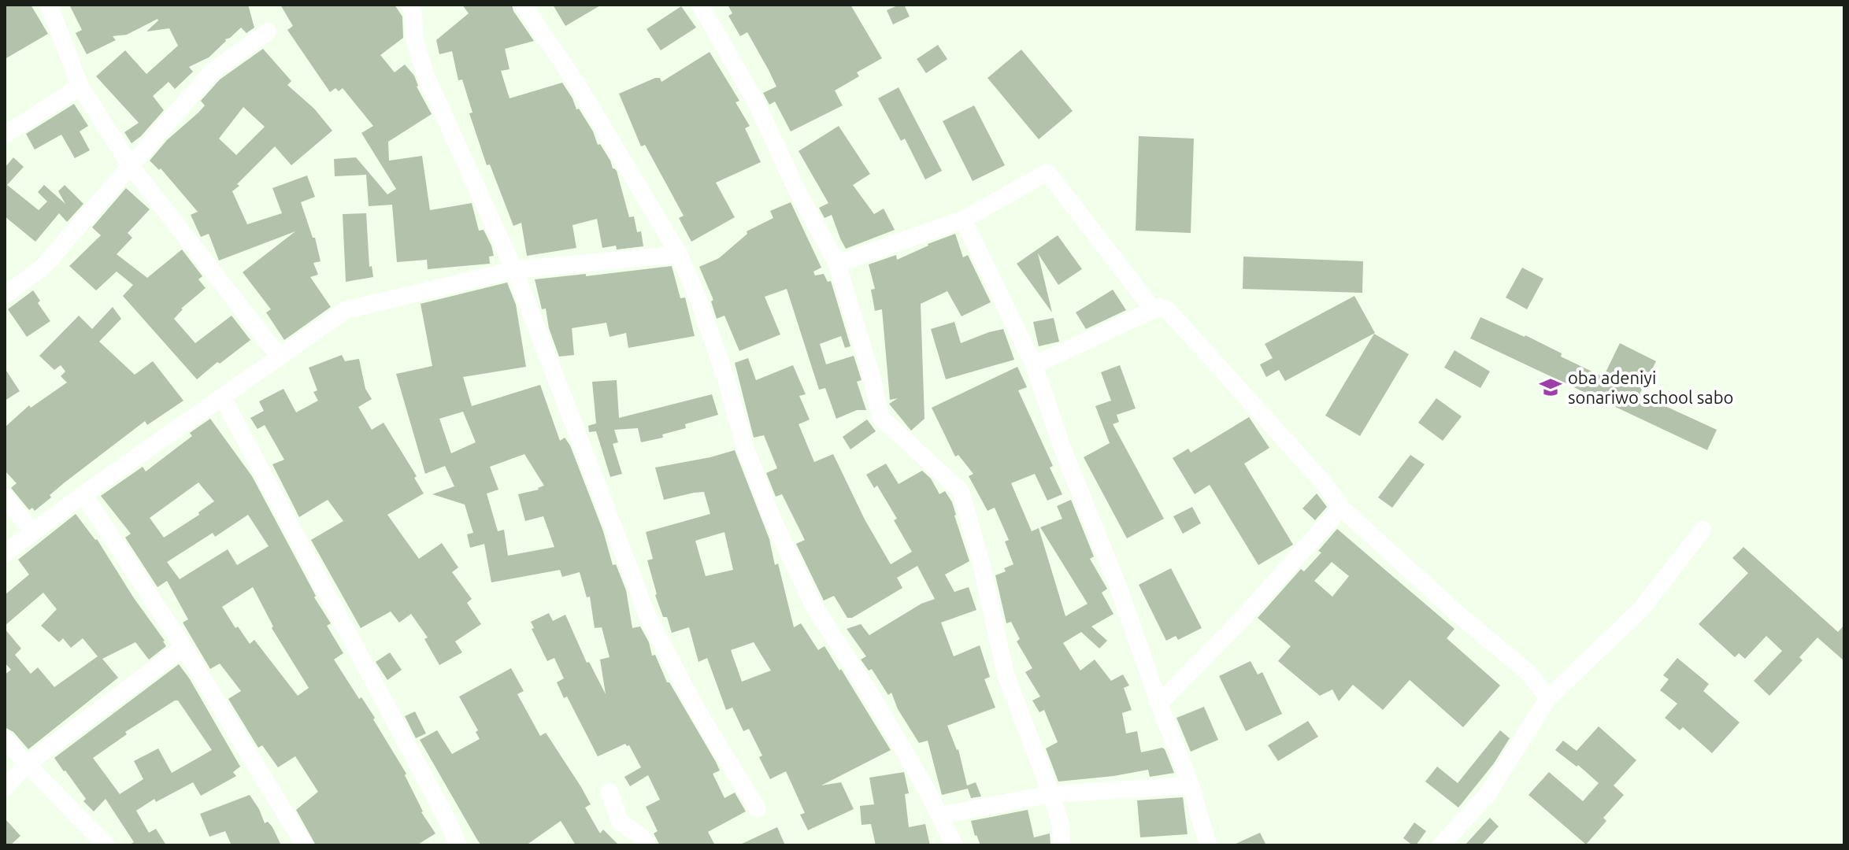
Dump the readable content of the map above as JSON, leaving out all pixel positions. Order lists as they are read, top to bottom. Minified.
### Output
{"places":{"school or university":["oba adeniyi sonariwo school sabo"]}}
